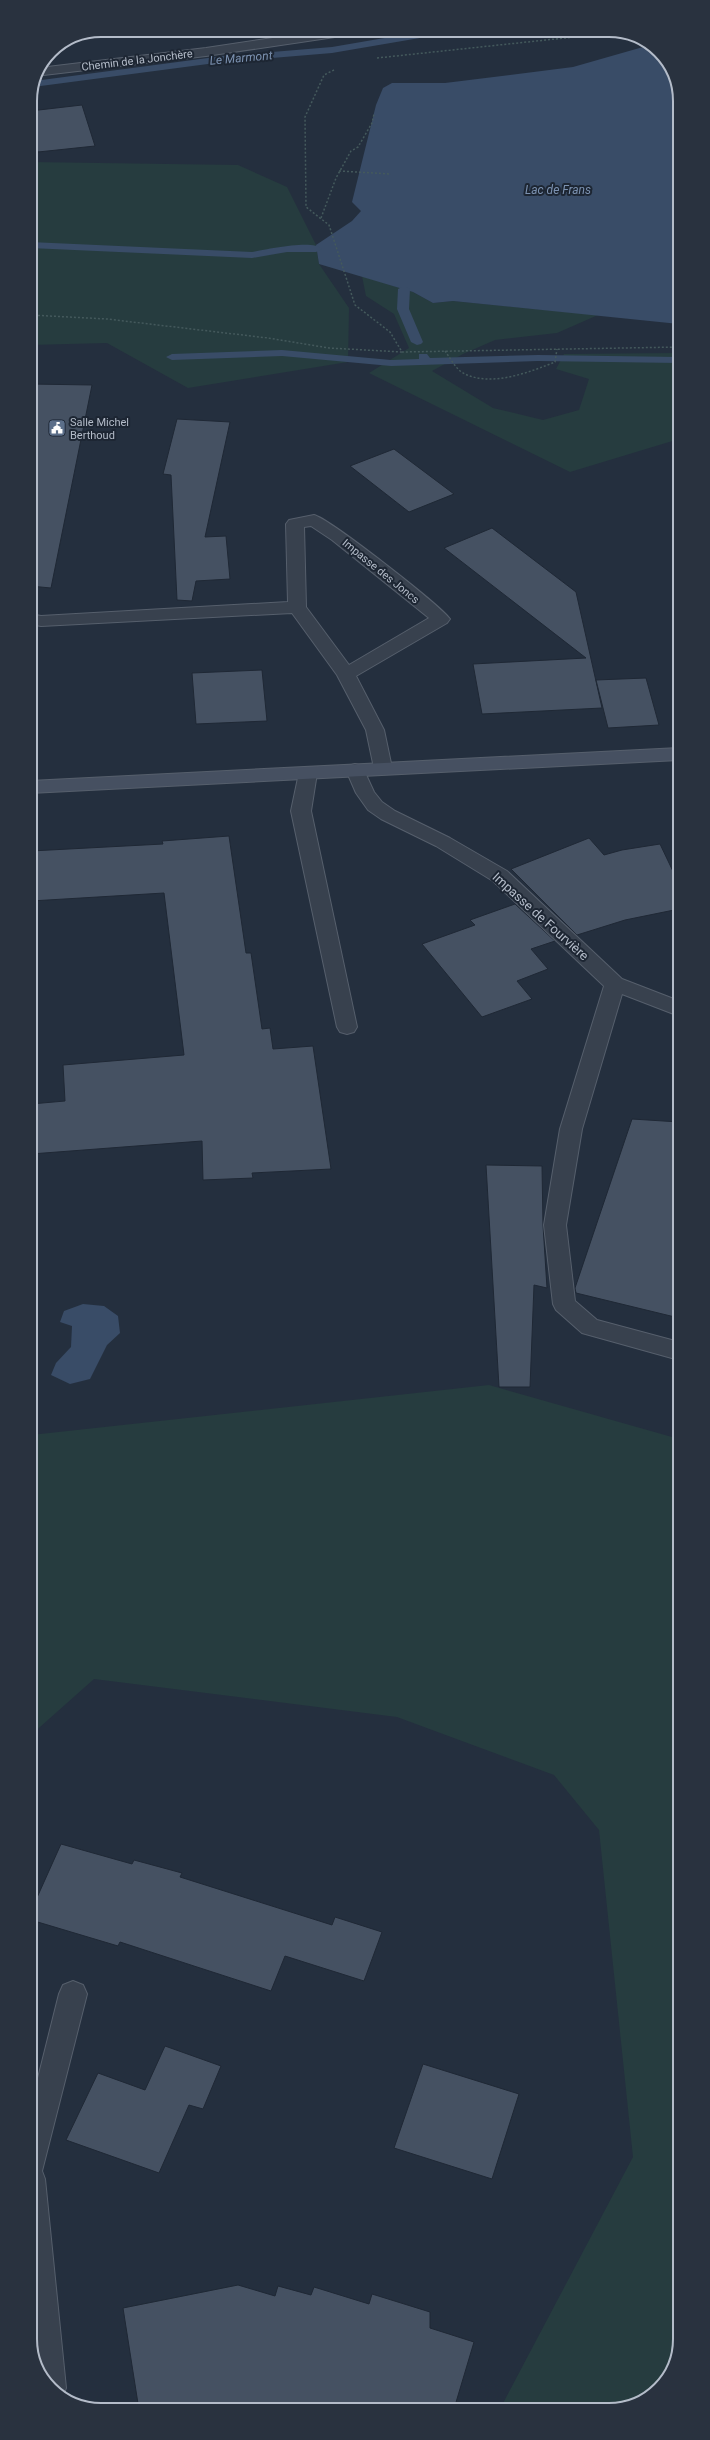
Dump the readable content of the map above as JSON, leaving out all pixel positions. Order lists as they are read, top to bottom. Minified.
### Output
{"streets":{"street":["Chemin de la Jonchère","Impasse des Joncs","Impasse de Fourvière"]},"water":["Le Marmont","Lac de Frans"],"places":{"public building":["Salle Michel Berthoud"]}}
